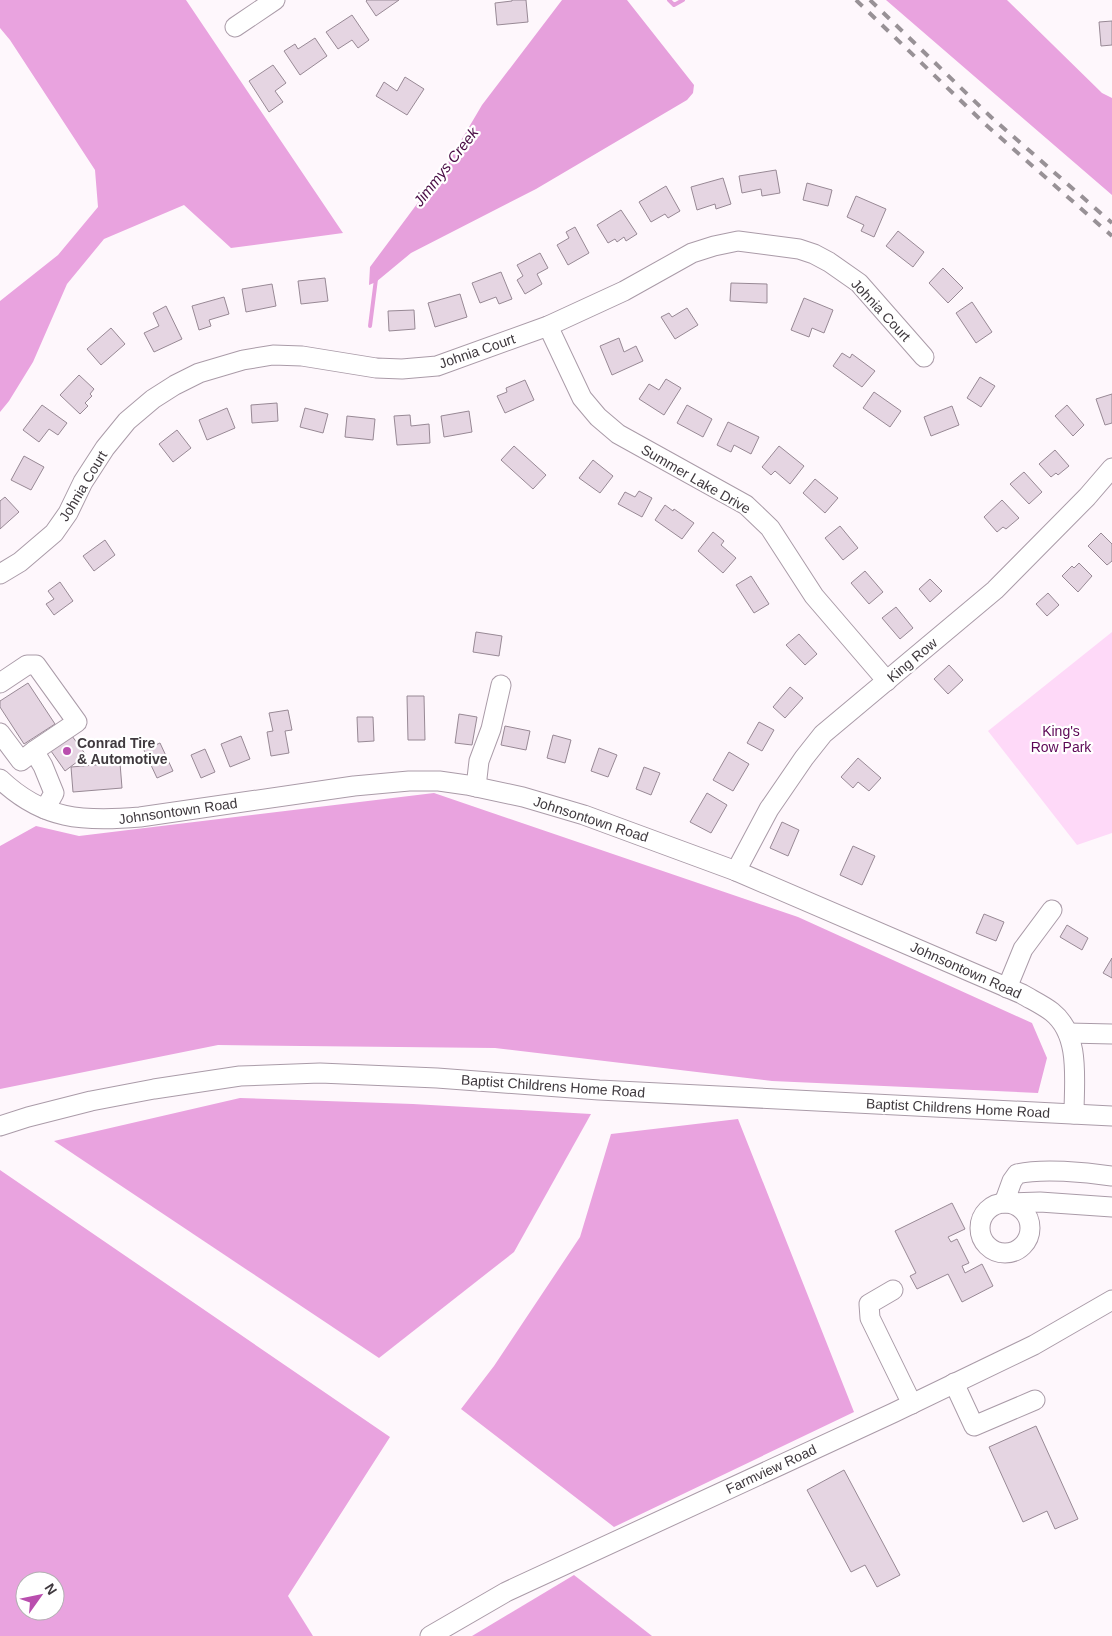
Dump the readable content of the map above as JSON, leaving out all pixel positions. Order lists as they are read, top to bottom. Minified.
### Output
{"streets":{"street":["Johnia Court","Summer Lake Drive","King Row","Johnsontown Road","Baptist Childrens Home Road","Farmview Road"]},"crossings":[["Johnia Court","Summer Lake Drive"],["Summer Lake Drive","King Row"],["King Row","Johnsontown Road"],["Johnsontown Road","Baptist Childrens Home Road"]],"water":["Jimmys Creek"],"parks":["King's Row Park"],"places":["Conrad Tire & Automotive"],"north":"top right"}
